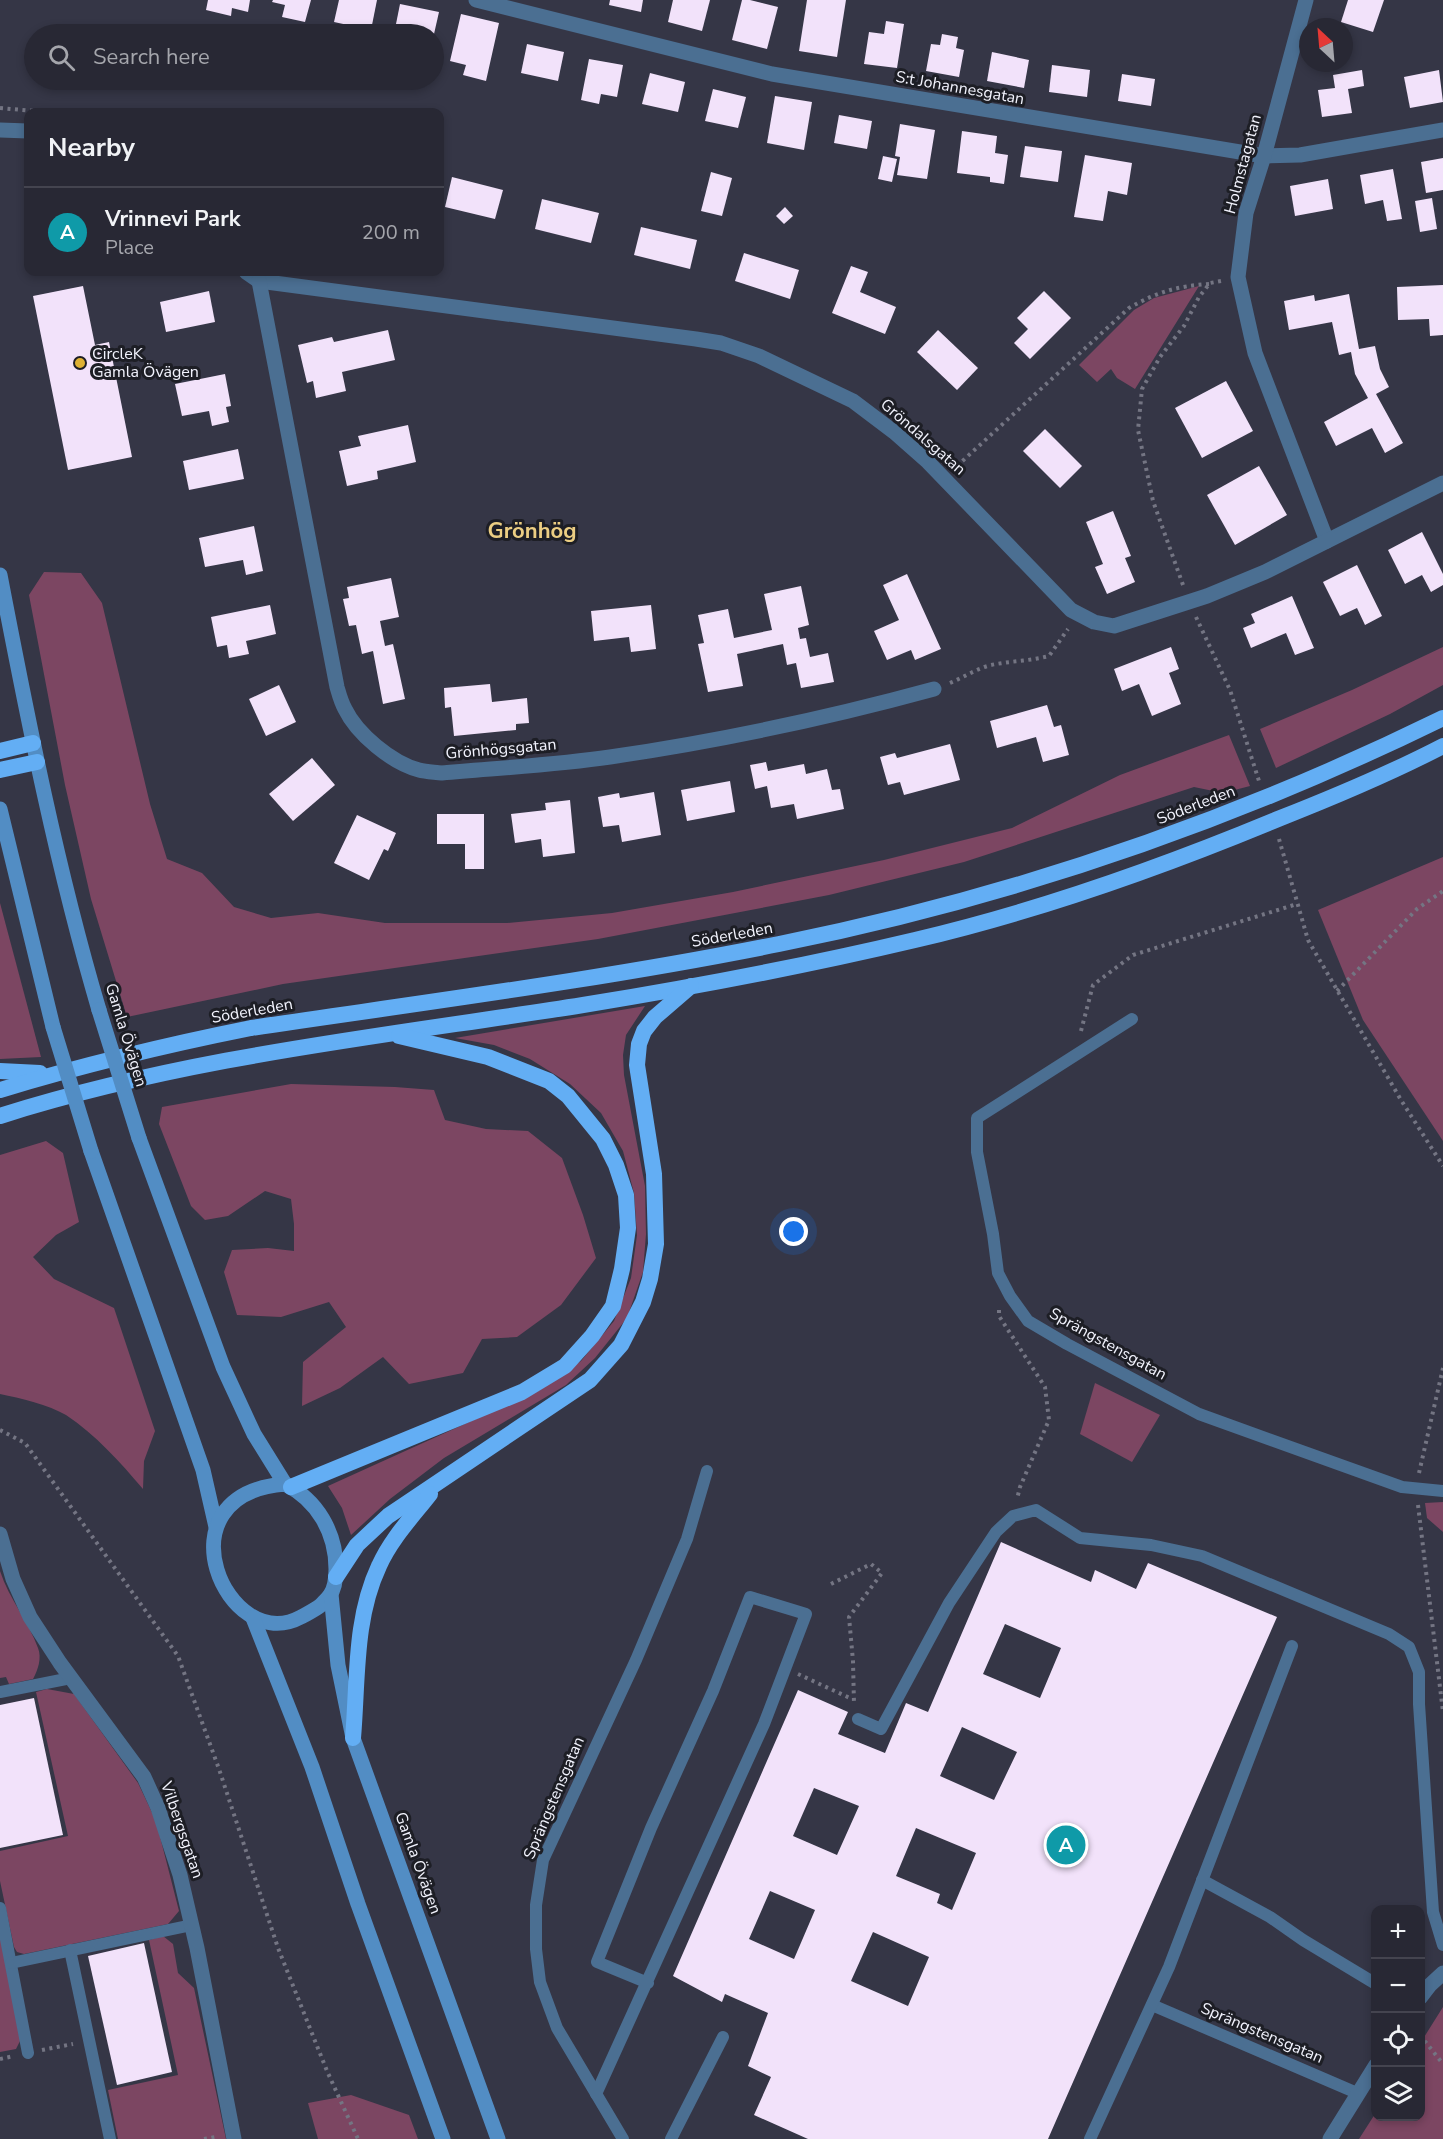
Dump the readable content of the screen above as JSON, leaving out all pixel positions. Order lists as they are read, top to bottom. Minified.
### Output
{"streets":{"highway":["Söderleden"],"main road":["Gamla Övägen"],"street":["S:t Johannesgatan","Holmstagatan","Gröndalsgatan","Grönhögsgatan","Vilbergsgatan"],"lane":["Sprängstensgatan"]},"crossings":[["S:t Johannesgatan","Holmstagatan"],["Holmstagatan","Gröndalsgatan"],["Gröndalsgatan","Grönhögsgatan"]],"districts":["Grönhög"],"places":["CircleK Gamla Övägen"],"north":"top left","page":{"search":"Search here","heading":"Nearby","list":[{"mark":"A","name":"Vrinnevi Park","note":"Place","value":"200 m"}],"pins":"A","map_buttons":["+","−"]}}
